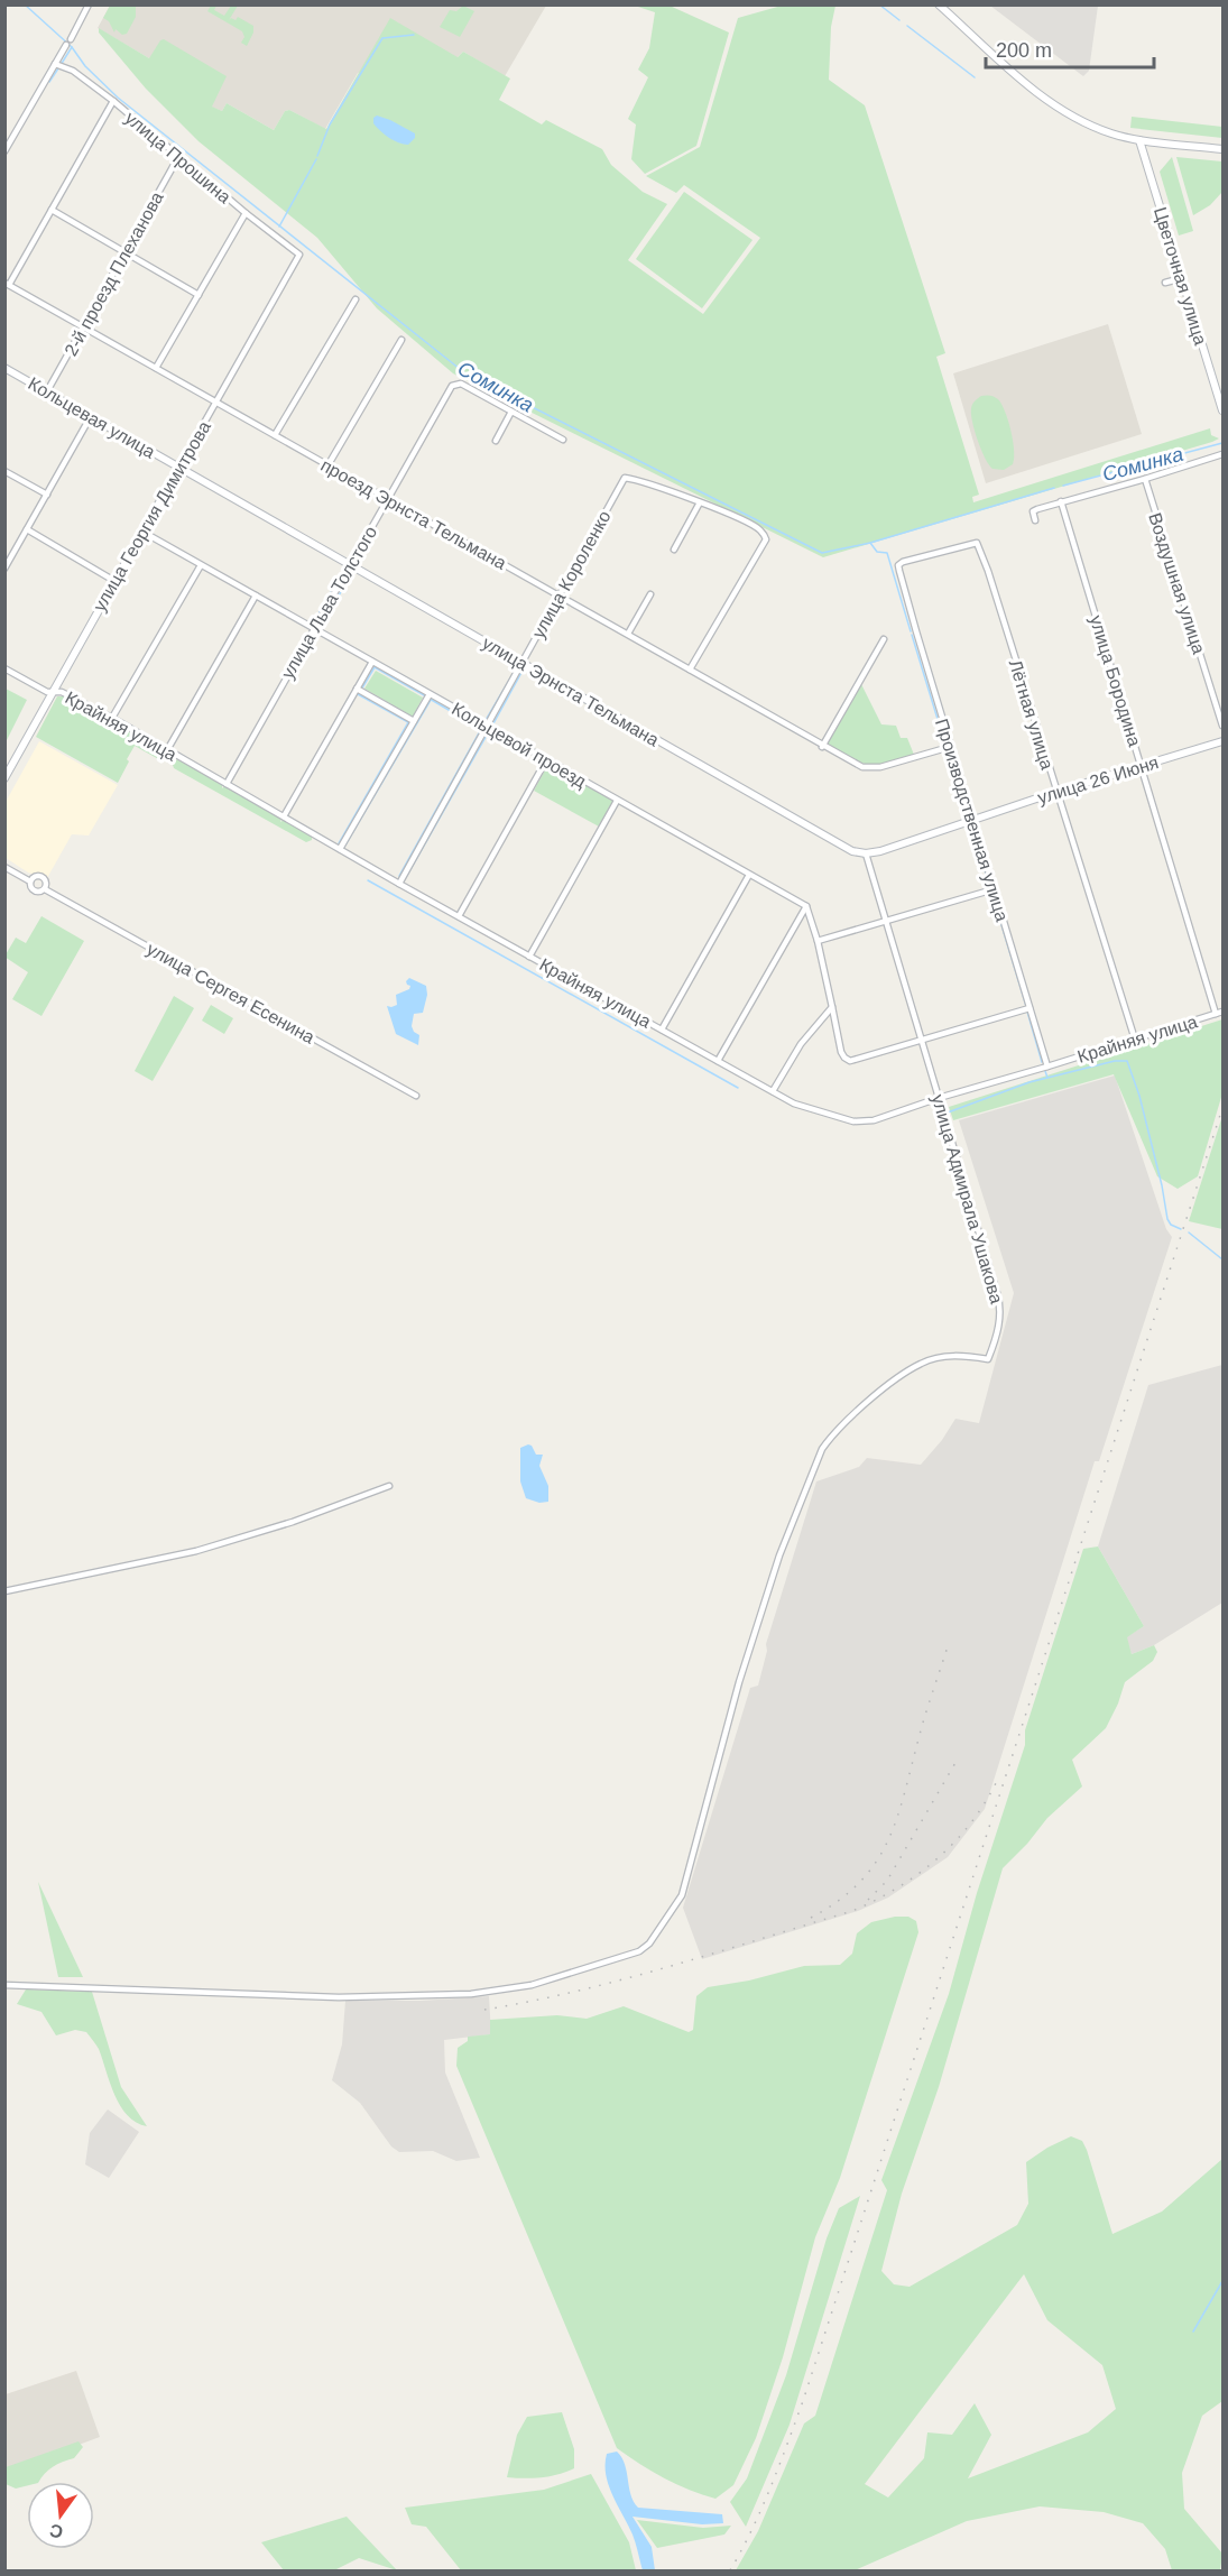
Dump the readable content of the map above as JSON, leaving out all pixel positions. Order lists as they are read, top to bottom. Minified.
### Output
{"streets":{"main road":["Цветочная улица","Кольцевая улица","улица Георгия Димитрова","улица Эрнста Тельмана","улица 26 Июня"],"street":["улица Прошина","2-й проезд Плеханова","проезд Эрнста Тельмана","улица Короленко","Воздушная улица","улица Льва Толстого","улица Бородина","Лётная улица","Крайняя улица","Кольцевой проезд","Производственная улица","улица Сергея Есенина","улица Адмирала Ушакова"]},"crossings":[["улица Прошина","2-й проезд Плеханова"],["улица Прошина","улица Георгия Димитрова"],["2-й проезд Плеханова","Кольцевая улица"],["2-й проезд Плеханова","проезд Эрнста Тельмана"],["Кольцевая улица","улица Георгия Димитрова"],["Кольцевая улица","улица Эрнста Тельмана"],["проезд Эрнста Тельмана","улица Георгия Димитрова"],["проезд Эрнста Тельмана","улица Короленко"],["проезд Эрнста Тельмана","улица Льва Толстого"],["проезд Эрнста Тельмана","Производственная улица"],["улица Георгия Димитрова","улица Эрнста Тельмана"],["улица Георгия Димитрова","Крайняя улица"],["улица Георгия Димитрова","Кольцевой проезд"],["улица Короленко","улица Эрнста Тельмана"],["улица Короленко","Крайняя улица"],["улица Короленко","Кольцевой проезд"],["улица Льва Толстого","улица Эрнста Тельмана"],["улица Льва Толстого","Крайняя улица"],["улица Льва Толстого","Кольцевой проезд"],["улица Бородина","Крайняя улица"],["улица Бородина","улица 26 Июня"],["улица Эрнста Тельмана","улица Адмирала Ушакова"],["Лётная улица","Крайняя улица"],["Лётная улица","улица 26 Июня"],["Лётная улица","Производственная улица"],["Крайняя улица","Производственная улица"],["Крайняя улица","улица Адмирала Ушакова"],["улица 26 Июня","Производственная улица"]],"water":["Соминка"],"scale_bar":"200 m","north":"bottom"}
